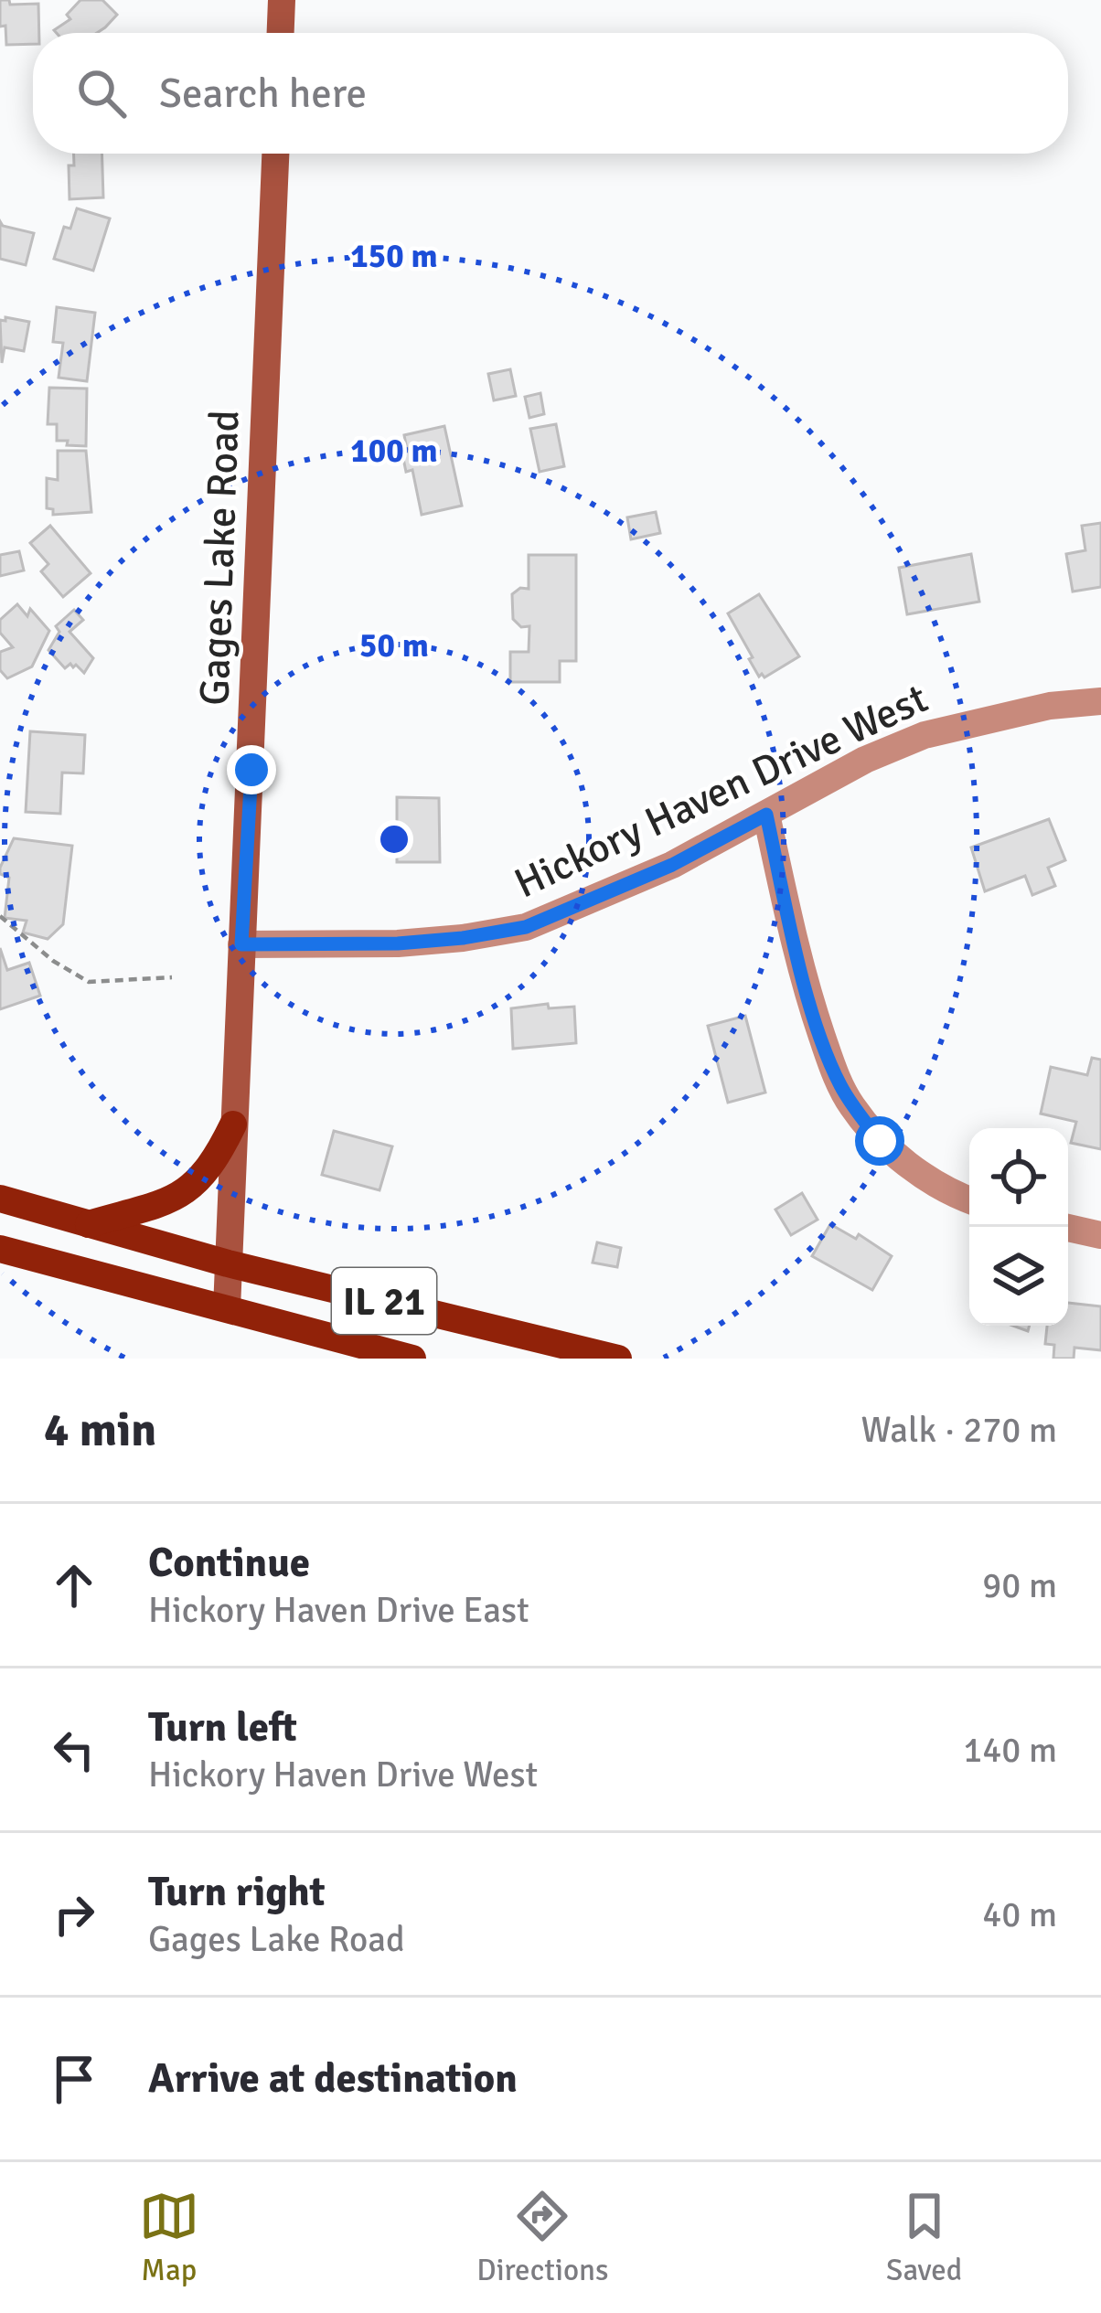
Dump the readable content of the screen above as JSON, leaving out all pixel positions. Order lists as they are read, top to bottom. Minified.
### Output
{"streets":{"main road":["IL 21"],"street":["Gages Lake Road","Hickory Haven Drive West"]},"crossings":[["Gages Lake Road","Hickory Haven Drive West"],["Gages Lake Road","IL 21"]],"page":{"search":"Search here","heading":["4 min","Walk · 270 m"],"list":[["Continue","Hickory Haven Drive East","90 m"],["Turn left","Hickory Haven Drive West","140 m"],["Turn right","Gages Lake Road","40 m"],"Arrive at destination"],"nav":["Map","Directions","Saved"]},"rings":["150 m","100 m","50 m"]}
